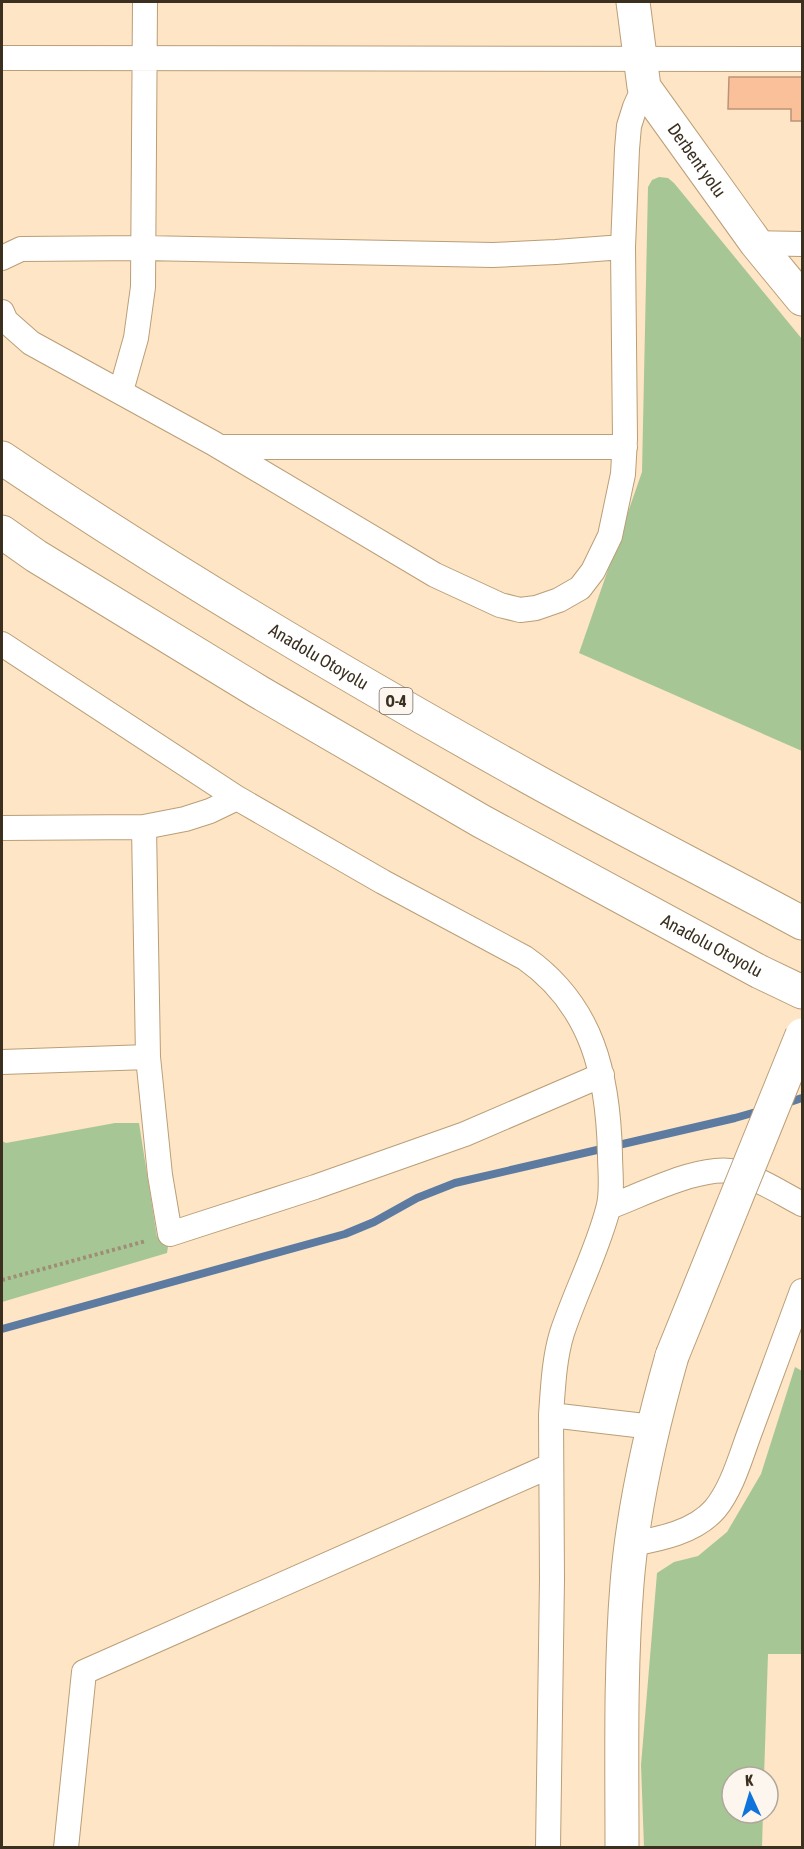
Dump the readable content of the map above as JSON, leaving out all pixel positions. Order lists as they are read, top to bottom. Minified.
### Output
{"streets":{"main road":["Derbent yolu","Anadolu Otoyolu","O-4"]},"north":"top"}
